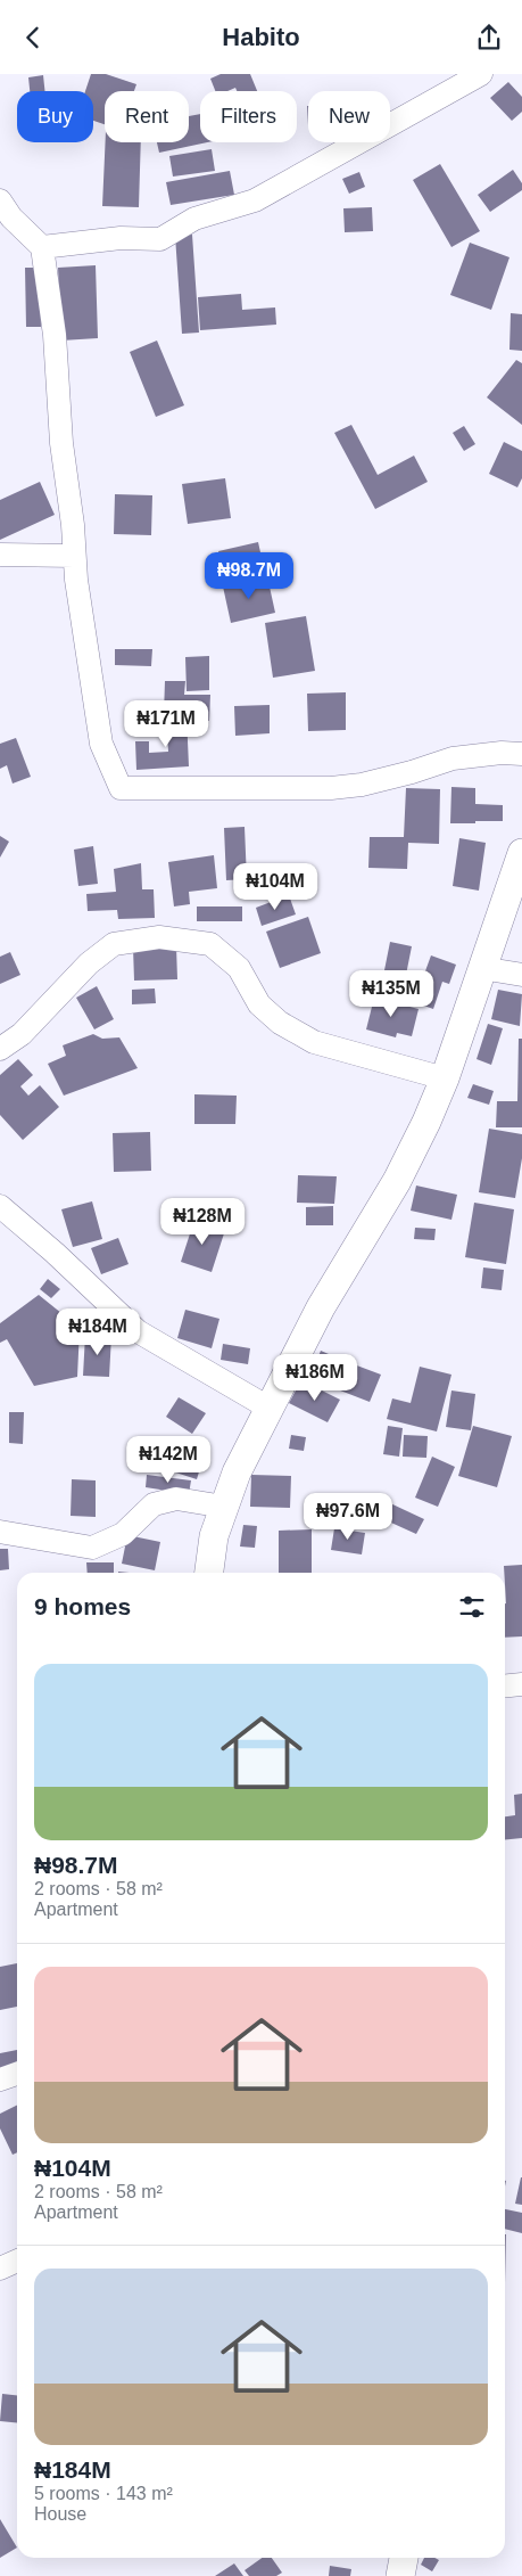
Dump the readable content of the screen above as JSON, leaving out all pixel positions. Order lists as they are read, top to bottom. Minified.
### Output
{"page":{"header":"Habito","chip":["Buy","Rent","Filters","New"],"price":["₦98.7M","₦171M","₦104M","₦135M","₦128M","₦184M","₦186M","₦142M","₦97.6M"],"heading":"9 homes","list":[{"name":"₦98.7M","note":"2 rooms · 58 m² · Apartment"},{"name":"₦104M","note":"2 rooms · 58 m² · Apartment"},{"name":"₦184M","note":"5 rooms · 143 m² · House"}]}}
